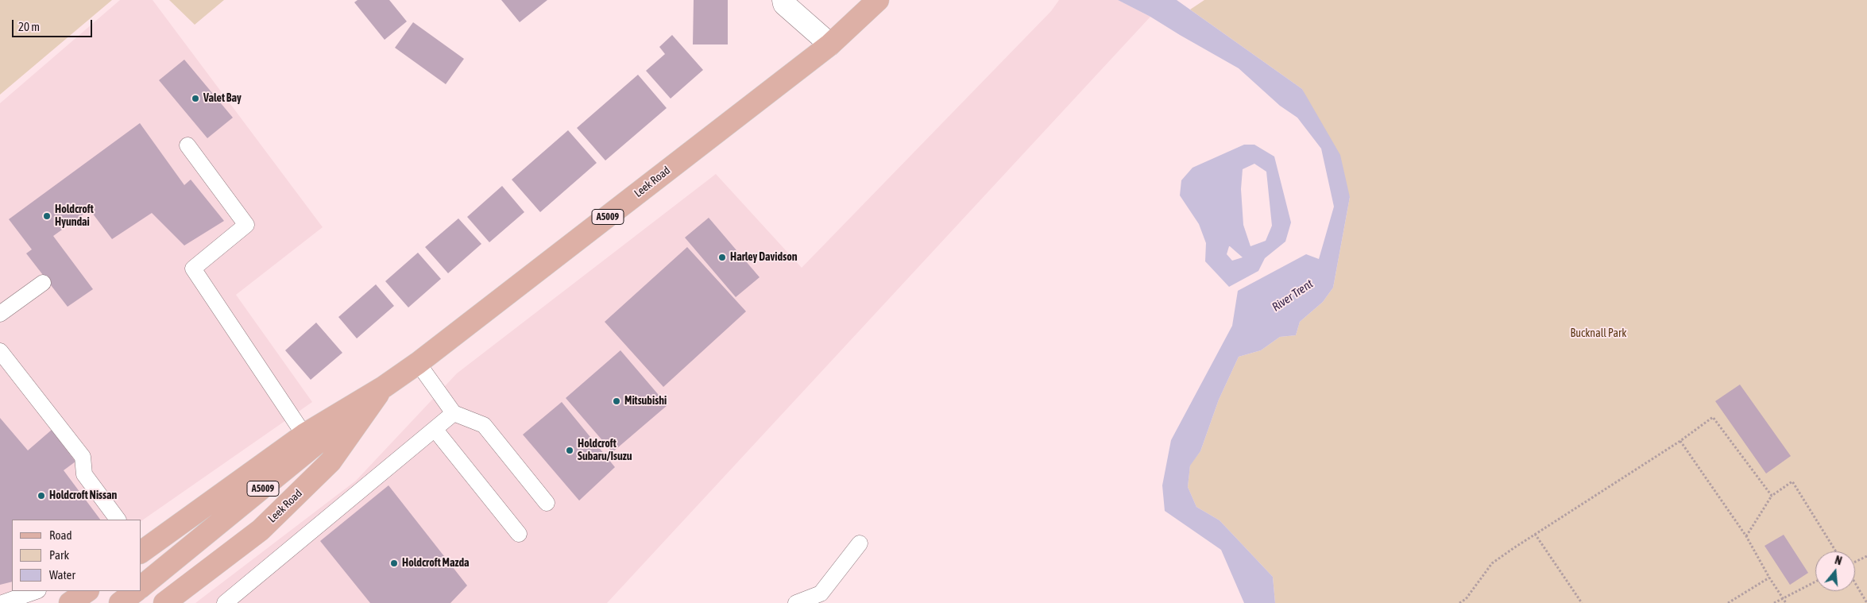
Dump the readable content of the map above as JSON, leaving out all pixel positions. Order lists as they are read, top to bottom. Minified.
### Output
{"streets":{"main road":["Leek Road","A5009"]},"crossings":[["Leek Road","A5009"]],"water":["River Trent"],"parks":["Bucknall Park"],"places":["Valet Bay","Holdcroft Hyundai","Harley Davidson","Mitsubishi","Holdcroft Subaru/Isuzu","Holdcroft Nissan","Holdcroft Mazda"],"legend":["Road","Park","Water"],"scale_bar":"20 m","north":"top"}
